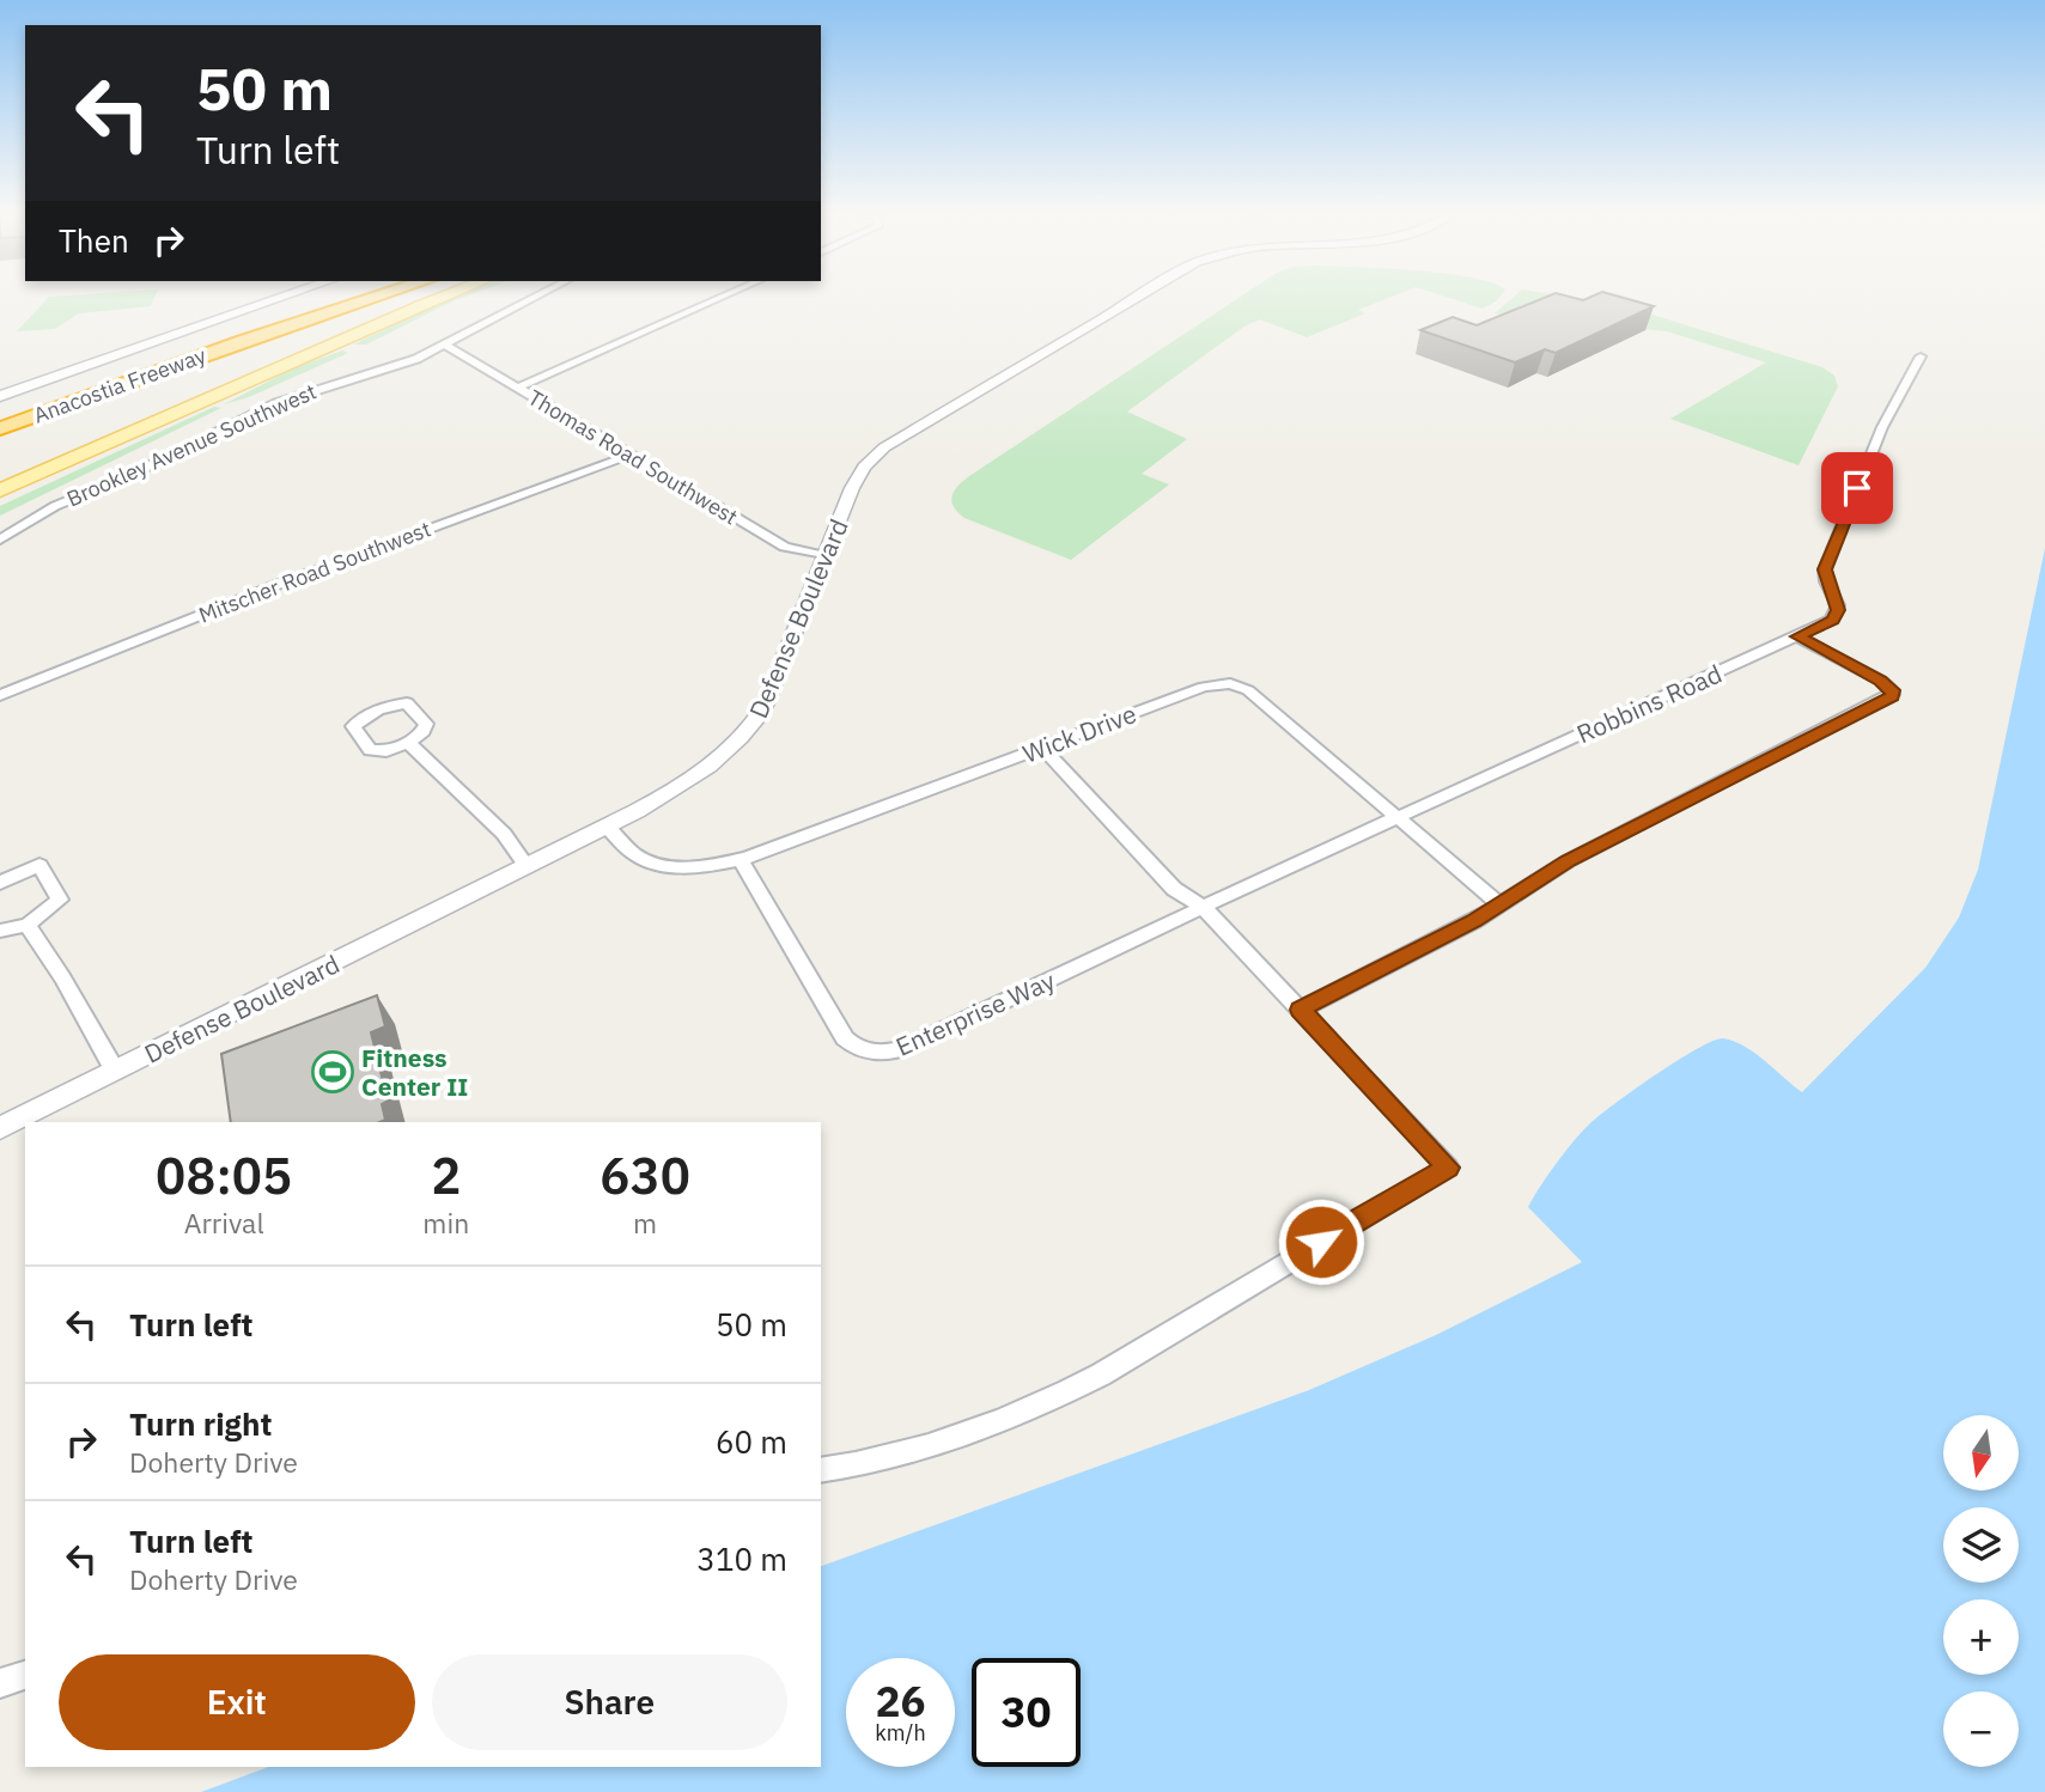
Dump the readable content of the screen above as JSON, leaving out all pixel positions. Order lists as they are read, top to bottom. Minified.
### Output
{"streets":{"highway":["Anacostia Freeway"],"street":["Brookley Avenue Southwest","Thomas Road Southwest","Mitscher Road Southwest","Defense Boulevard","Robbins Road","Wick Drive","Enterprise Way"]},"crossings":[["Brookley Avenue Southwest","Thomas Road Southwest"],["Thomas Road Southwest","Mitscher Road Southwest"],["Thomas Road Southwest","Defense Boulevard"],["Defense Boulevard","Wick Drive"],["Robbins Road","Wick Drive"],["Robbins Road","Enterprise Way"],["Wick Drive","Enterprise Way"]],"places":{"sports":["Fitness Center II"]},"north":"bottom","page":{"turn":["50 m","Turn left"],"then":"Then","eta":["08:05","Arrival","2","min","630","m"],"list":[{"name":"Turn left","value":"50 m"},{"name":"Turn right","note":"Doherty Drive","value":"60 m"},{"name":"Turn left","note":"Doherty Drive","value":"310 m"}],"map_buttons":["+","−"],"buttons":["Exit","Share"],"speed":"26 km/h","limit":"30"}}
